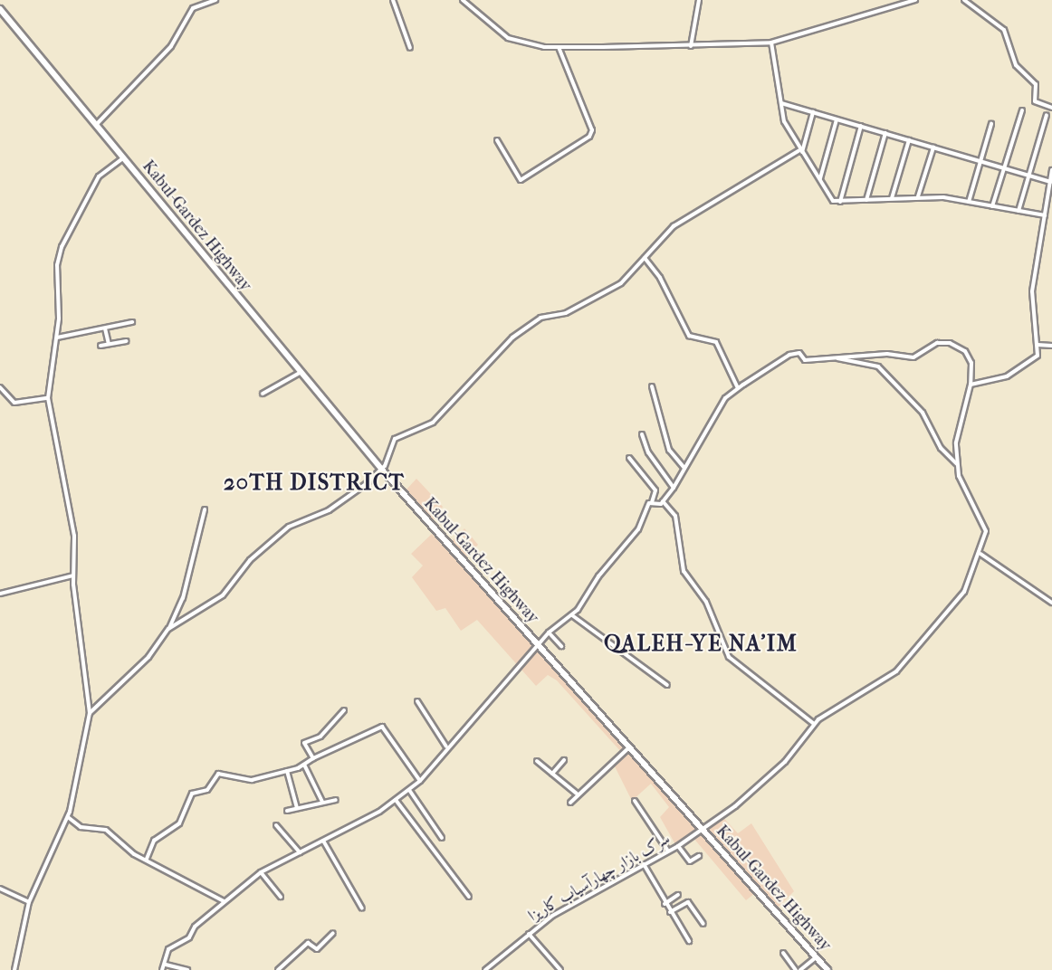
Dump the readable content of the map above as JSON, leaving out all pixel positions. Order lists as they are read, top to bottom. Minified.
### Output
{"streets":{"highway":["Kabul-Gardez Highway"],"street":["سرک بازار چهارآسیاب کاریزا"]},"crossings":[["Kabul-Gardez Highway","سرک بازار چهارآسیاب کاریزا"]],"districts":["20TH DISTRICT","QALEH-YE NA'IM"]}
